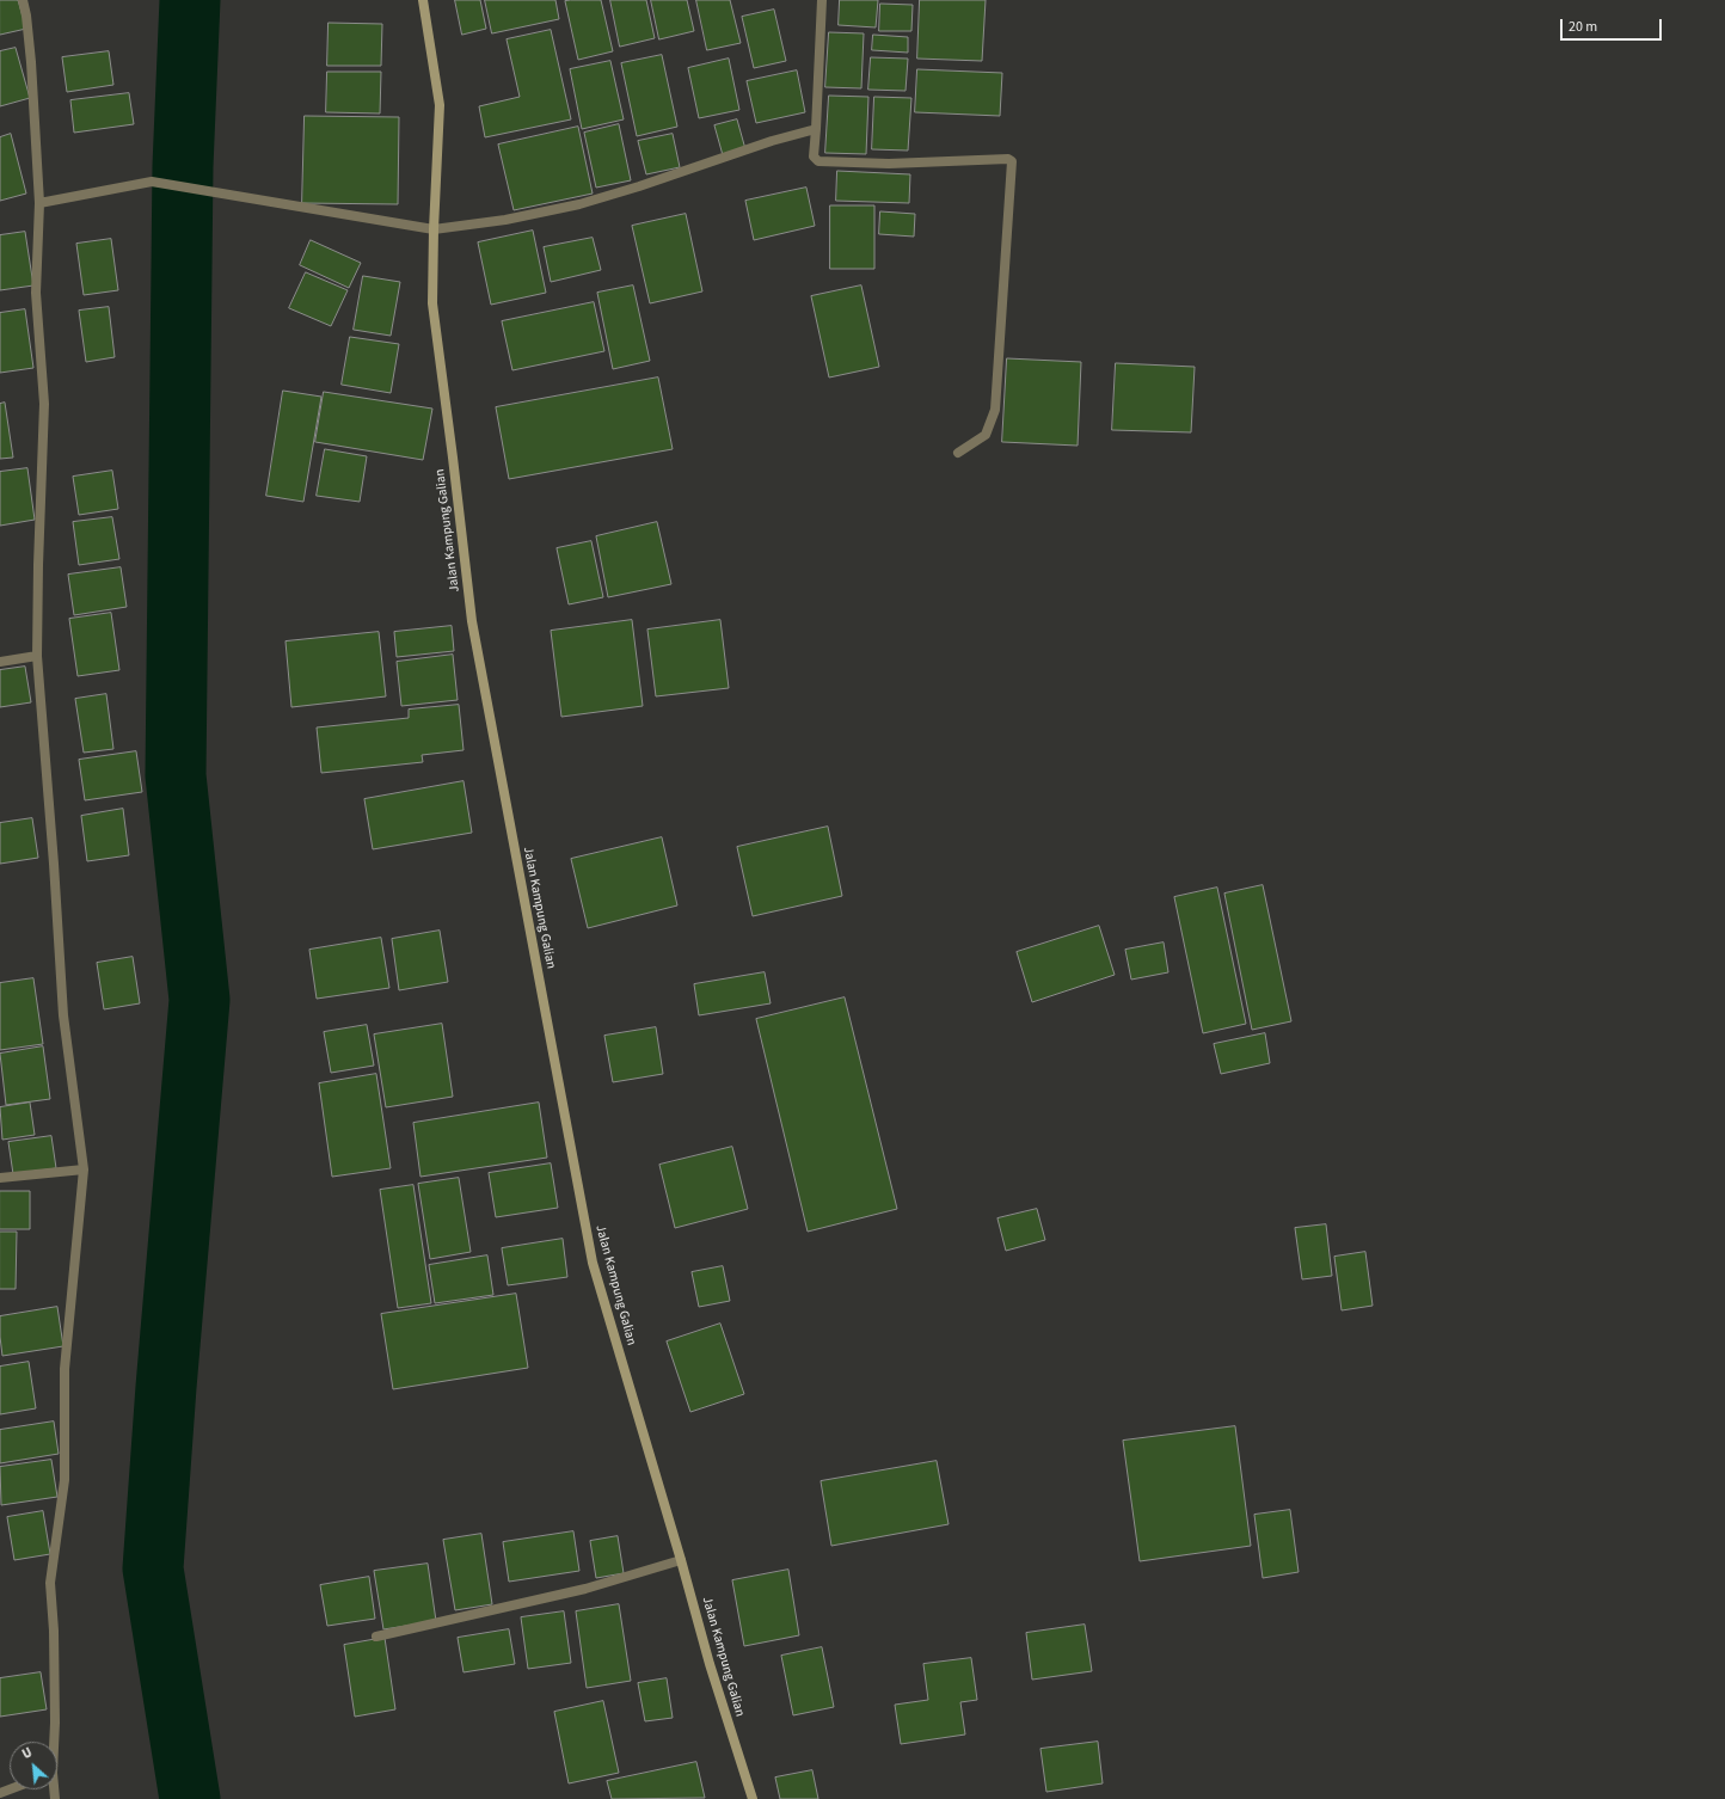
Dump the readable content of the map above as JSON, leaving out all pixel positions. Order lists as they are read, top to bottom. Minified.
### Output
{"streets":{"main road":["Jalan Kampung Galian"]},"scale_bar":"20 m","north":"top left"}
